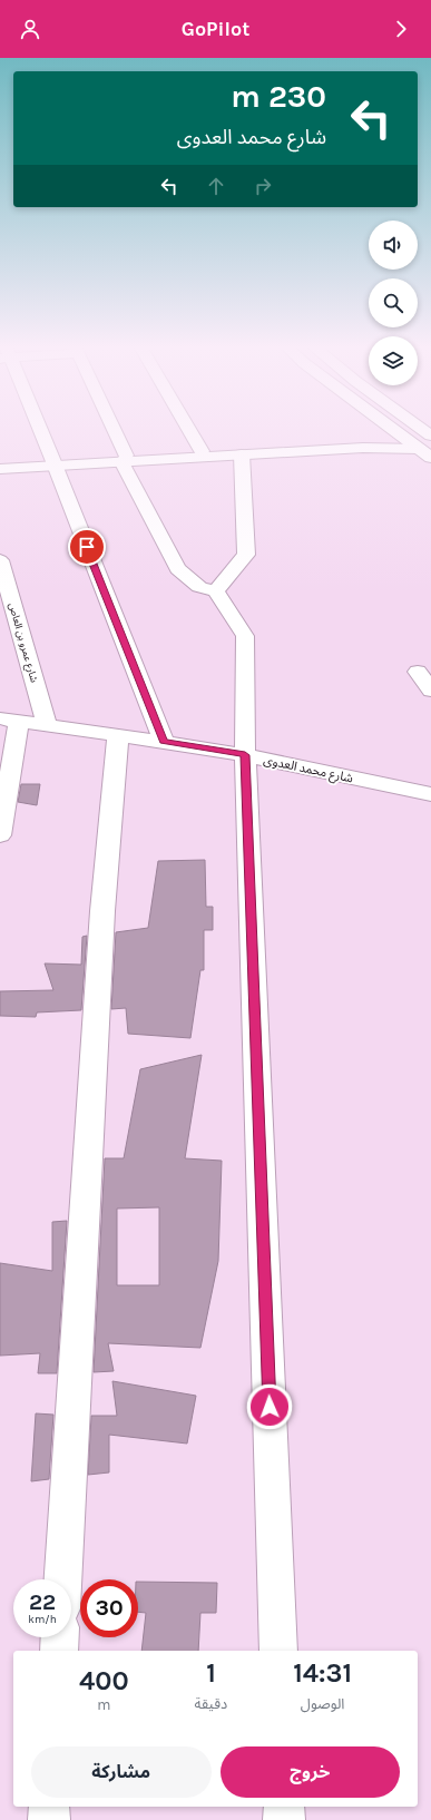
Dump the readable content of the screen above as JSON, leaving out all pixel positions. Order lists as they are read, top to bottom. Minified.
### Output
{"streets":{"main road":["شارع عمرو بن العاص","شارع محمد العدوى"]},"crossings":[["شارع عمرو بن العاص","شارع محمد العدوى"]],"page":{"header":"GoPilot","turn":["230 m","شارع محمد العدوى"],"speed":"22 km/h","limit":"30","eta":["14:31","الوصول","1","دقيقة","400","m"],"buttons":["خروج","مشاركة"]}}
